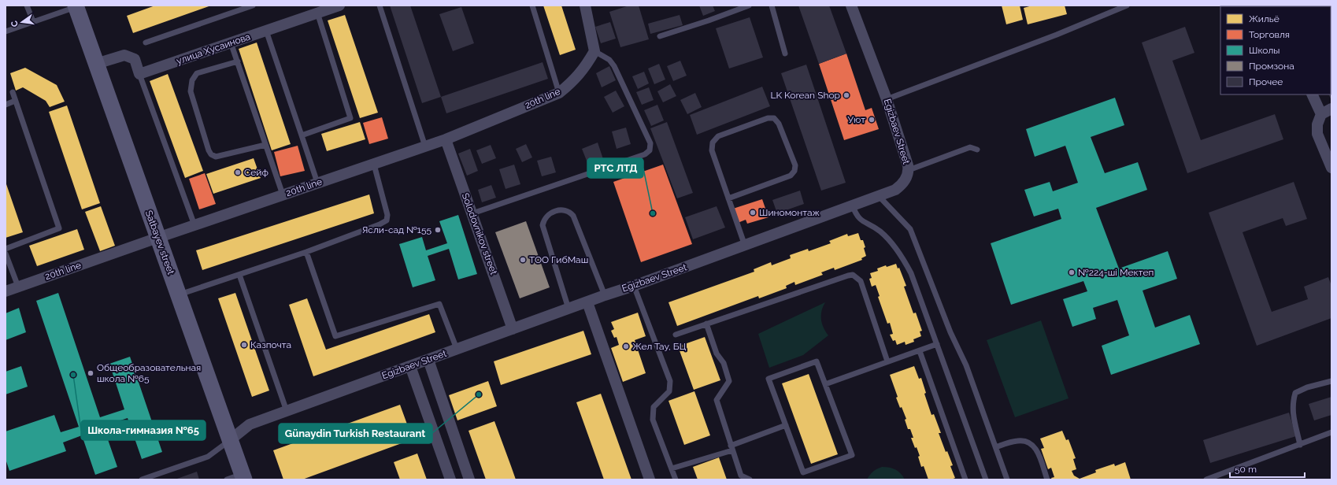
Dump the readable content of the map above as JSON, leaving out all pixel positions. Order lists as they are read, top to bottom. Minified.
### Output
{"streets":{"main road":["Satbayev street"],"street":["улица Хусаинова","20th line","Egizbaev Street","Solodovnikov street"]},"crossings":[["20th line","Solodovnikov street"],["20th line","Satbayev street"],["Egizbaev Street","Solodovnikov street"],["Egizbaev Street","Satbayev street"]],"places":["LK Korean Shop","Уют","Сейф","Шиномонтаж","РТС ЛТД","Ясли-сад №155","ТОО ГибМаш","№224-ші Мектеп","Казпочта","Жел Тау, БЦ","Общеобразовательная школа №65","Школа-гимназия №65","Günaydin Turkish Restaurant"],"legend":["Жильё","Торговля","Школы","Промзона","Прочее"],"scale_bar":"50 m","north":"left"}
